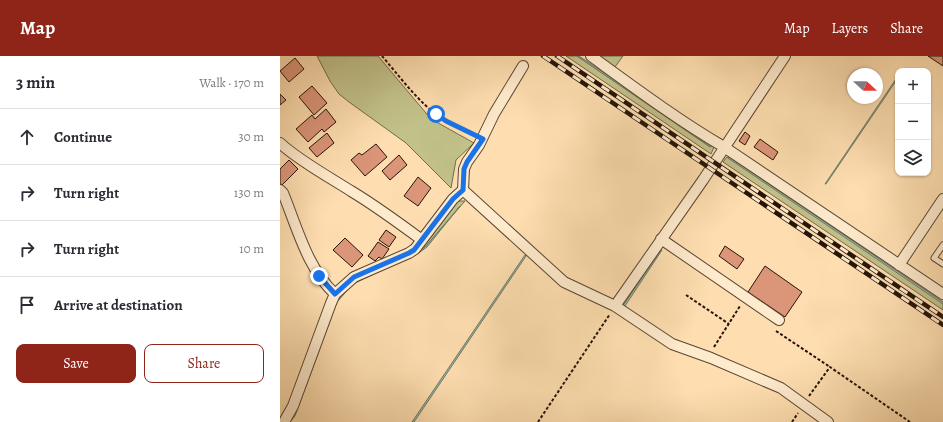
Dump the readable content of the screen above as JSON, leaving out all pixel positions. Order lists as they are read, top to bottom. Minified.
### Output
{"north":"right","page":{"header":"Map","nav":["Map","Layers","Share"],"heading":["3 min","Walk · 170 m"],"map_buttons":["+","−"],"list":[["Continue","30 m"],["Turn right","130 m"],["Turn right","10 m"],"Arrive at destination"],"buttons":["Save","Share"]}}
